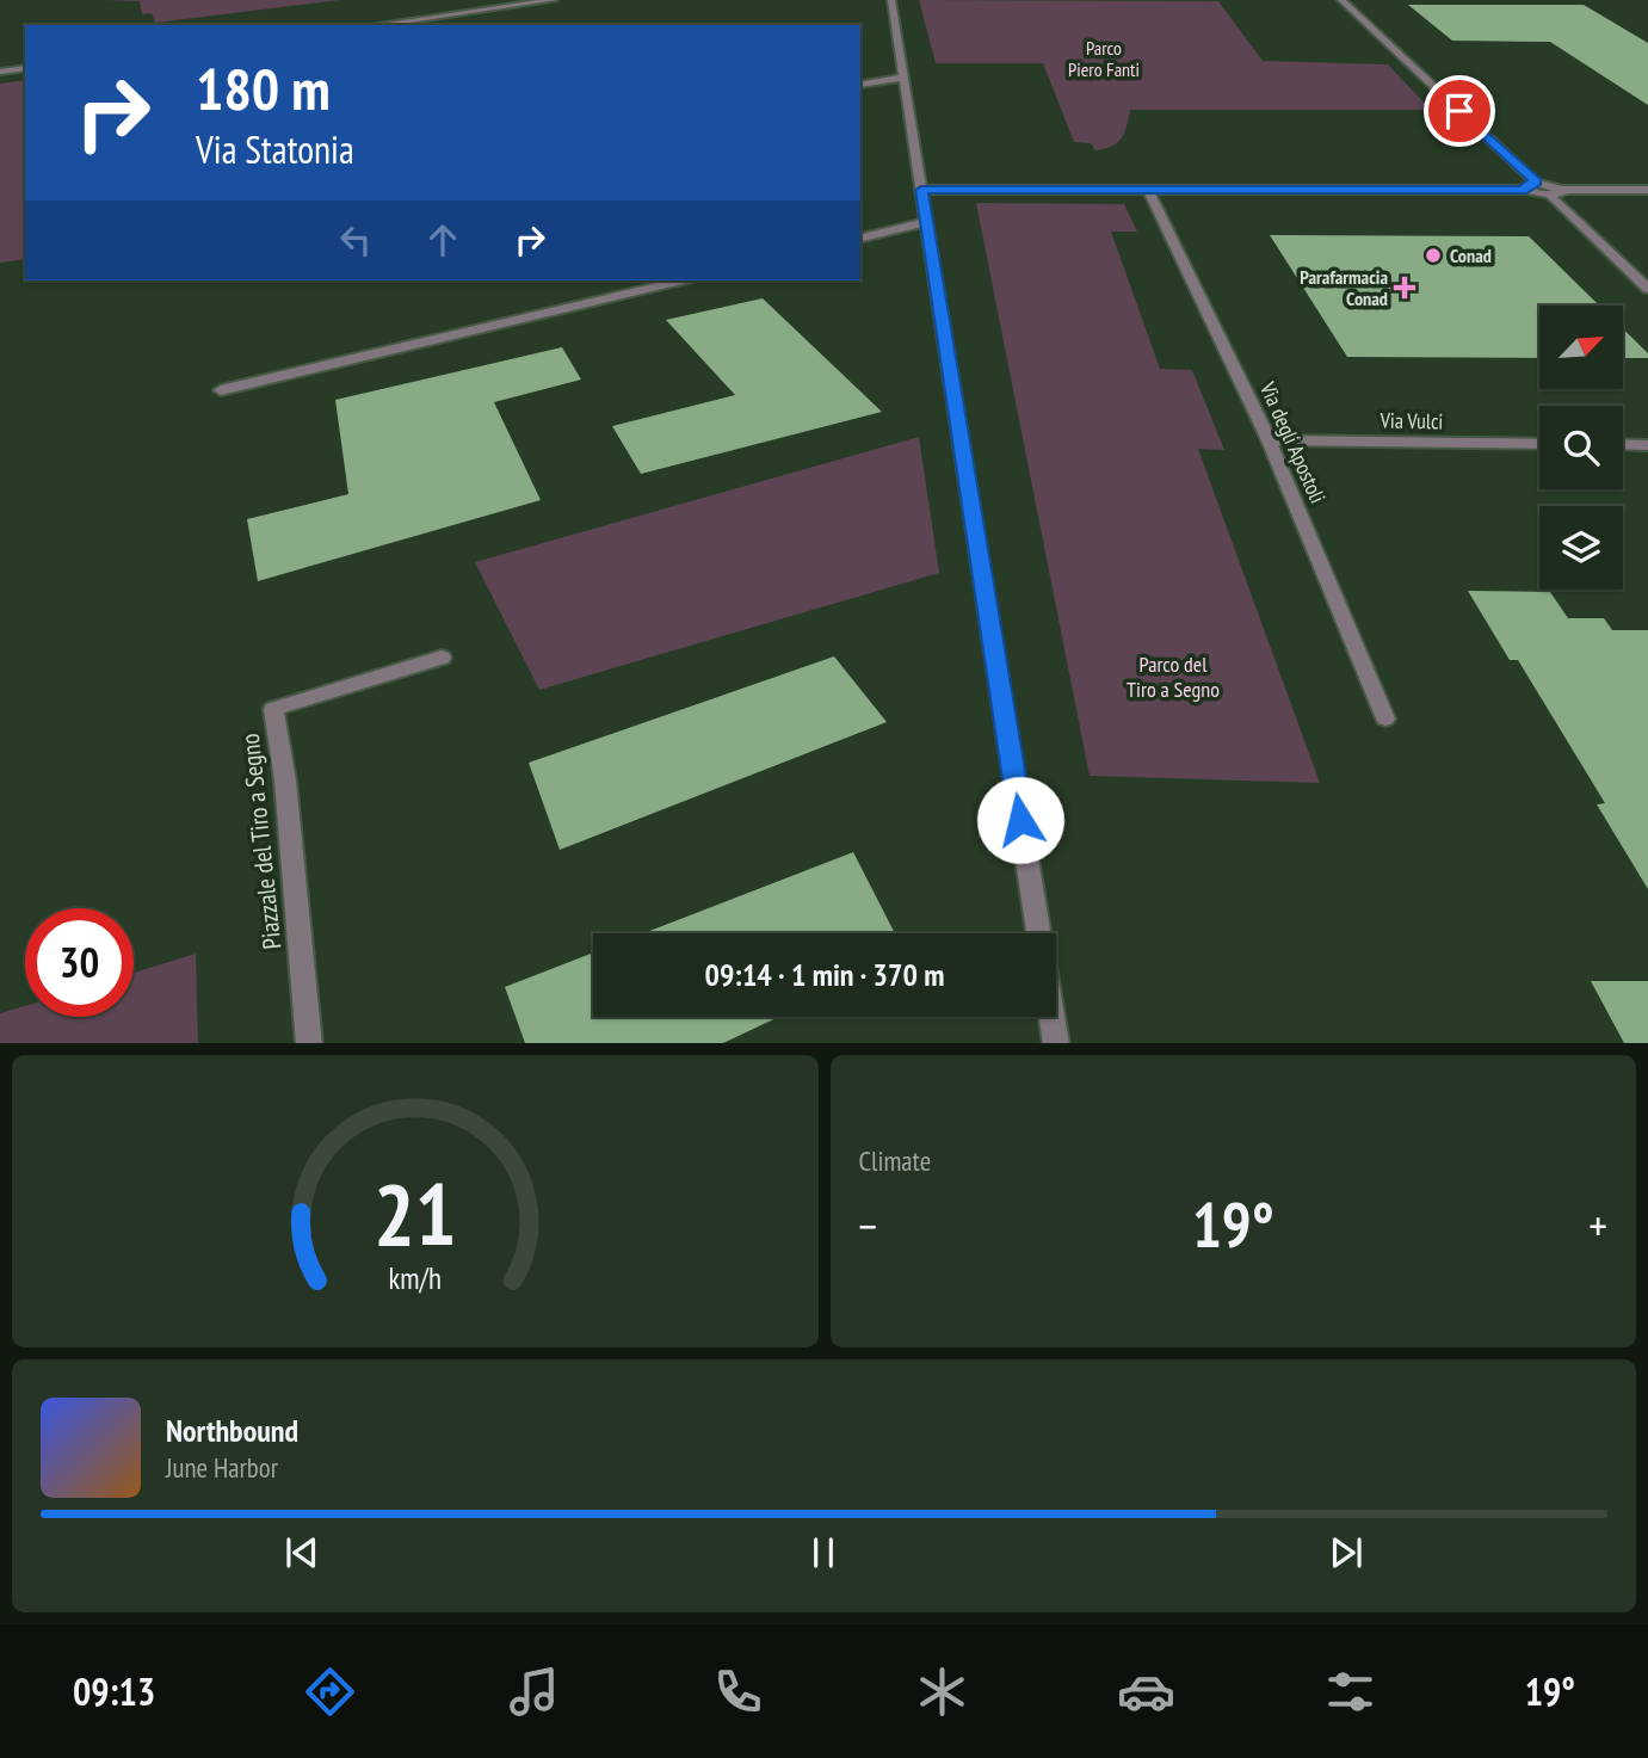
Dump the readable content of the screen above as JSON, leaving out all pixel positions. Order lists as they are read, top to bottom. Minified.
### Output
{"streets":{"street":["Via Vulci","Via degli Apostoli","Piazzale del Tiro a Segno"]},"crossings":[["Via Vulci","Via degli Apostoli"]],"parks":["Parco Piero Fanti","Parco del Tiro a Segno"],"places":{"other":["Conad"],"health":["Parafarmacia Conad"]},"north":"top right","page":{"turn":["180 m","Via Statonia"],"limit":"30","trip":"09:14 · 1 min · 370 m","tile":"Climate","heat":["−","19°","+"],"song":["Northbound","June Harbor"],"tabs":["09:13","19°"],"gauge":["21","km/h"]}}
